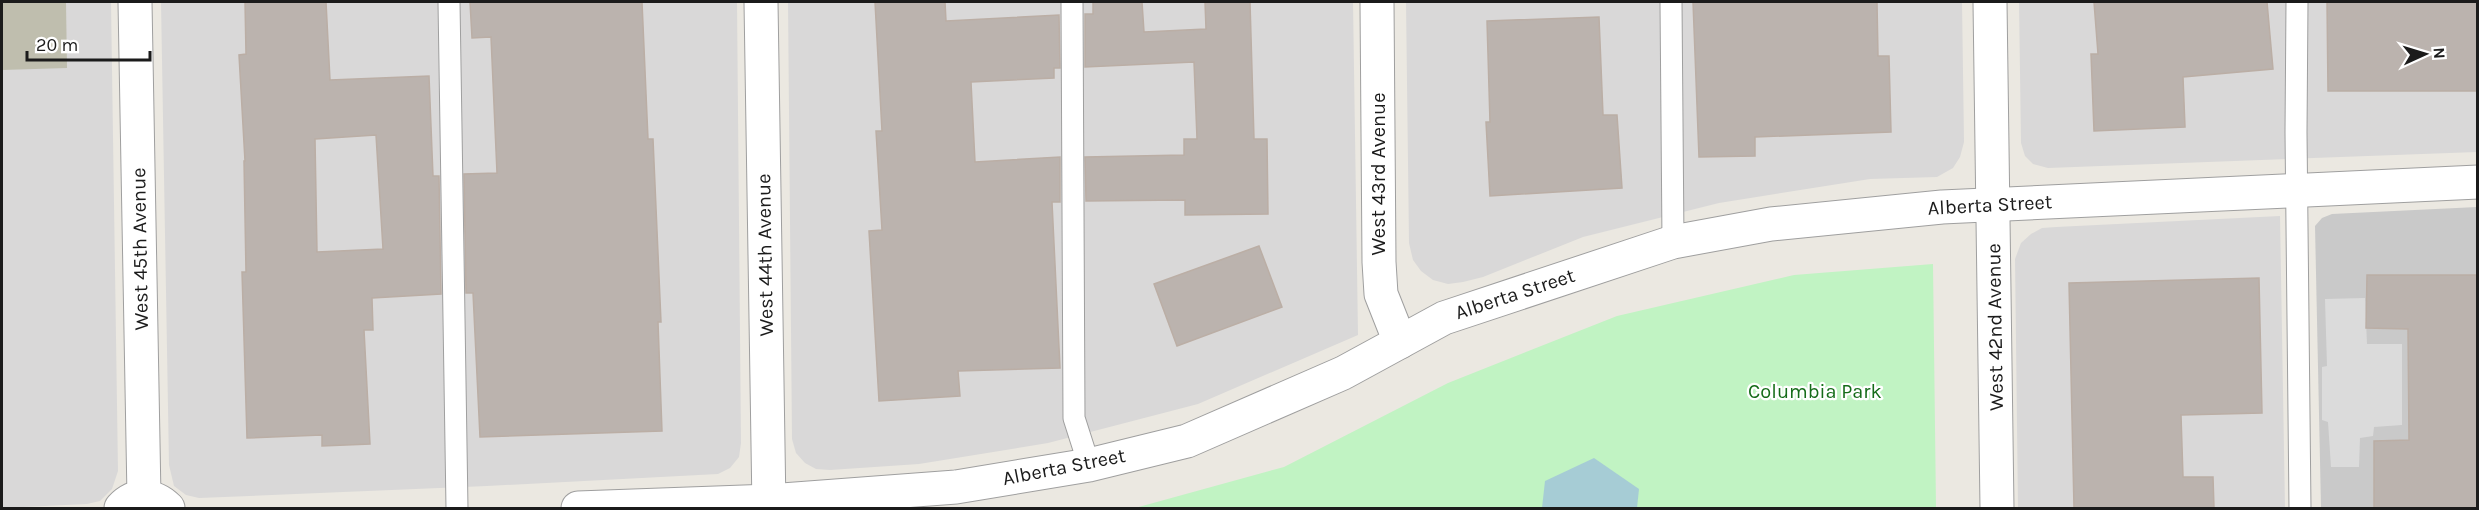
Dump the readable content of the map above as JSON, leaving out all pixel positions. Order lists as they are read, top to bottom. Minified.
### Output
{"streets":{"street":["West 43rd Avenue","Alberta Street","West 45th Avenue","West 44th Avenue","West 42nd Avenue"]},"crossings":[["West 43rd Avenue","Alberta Street"],["Alberta Street","West 44th Avenue"],["Alberta Street","West 42nd Avenue"]],"parks":["Columbia Park"],"scale_bar":"20 m","north":"right"}
